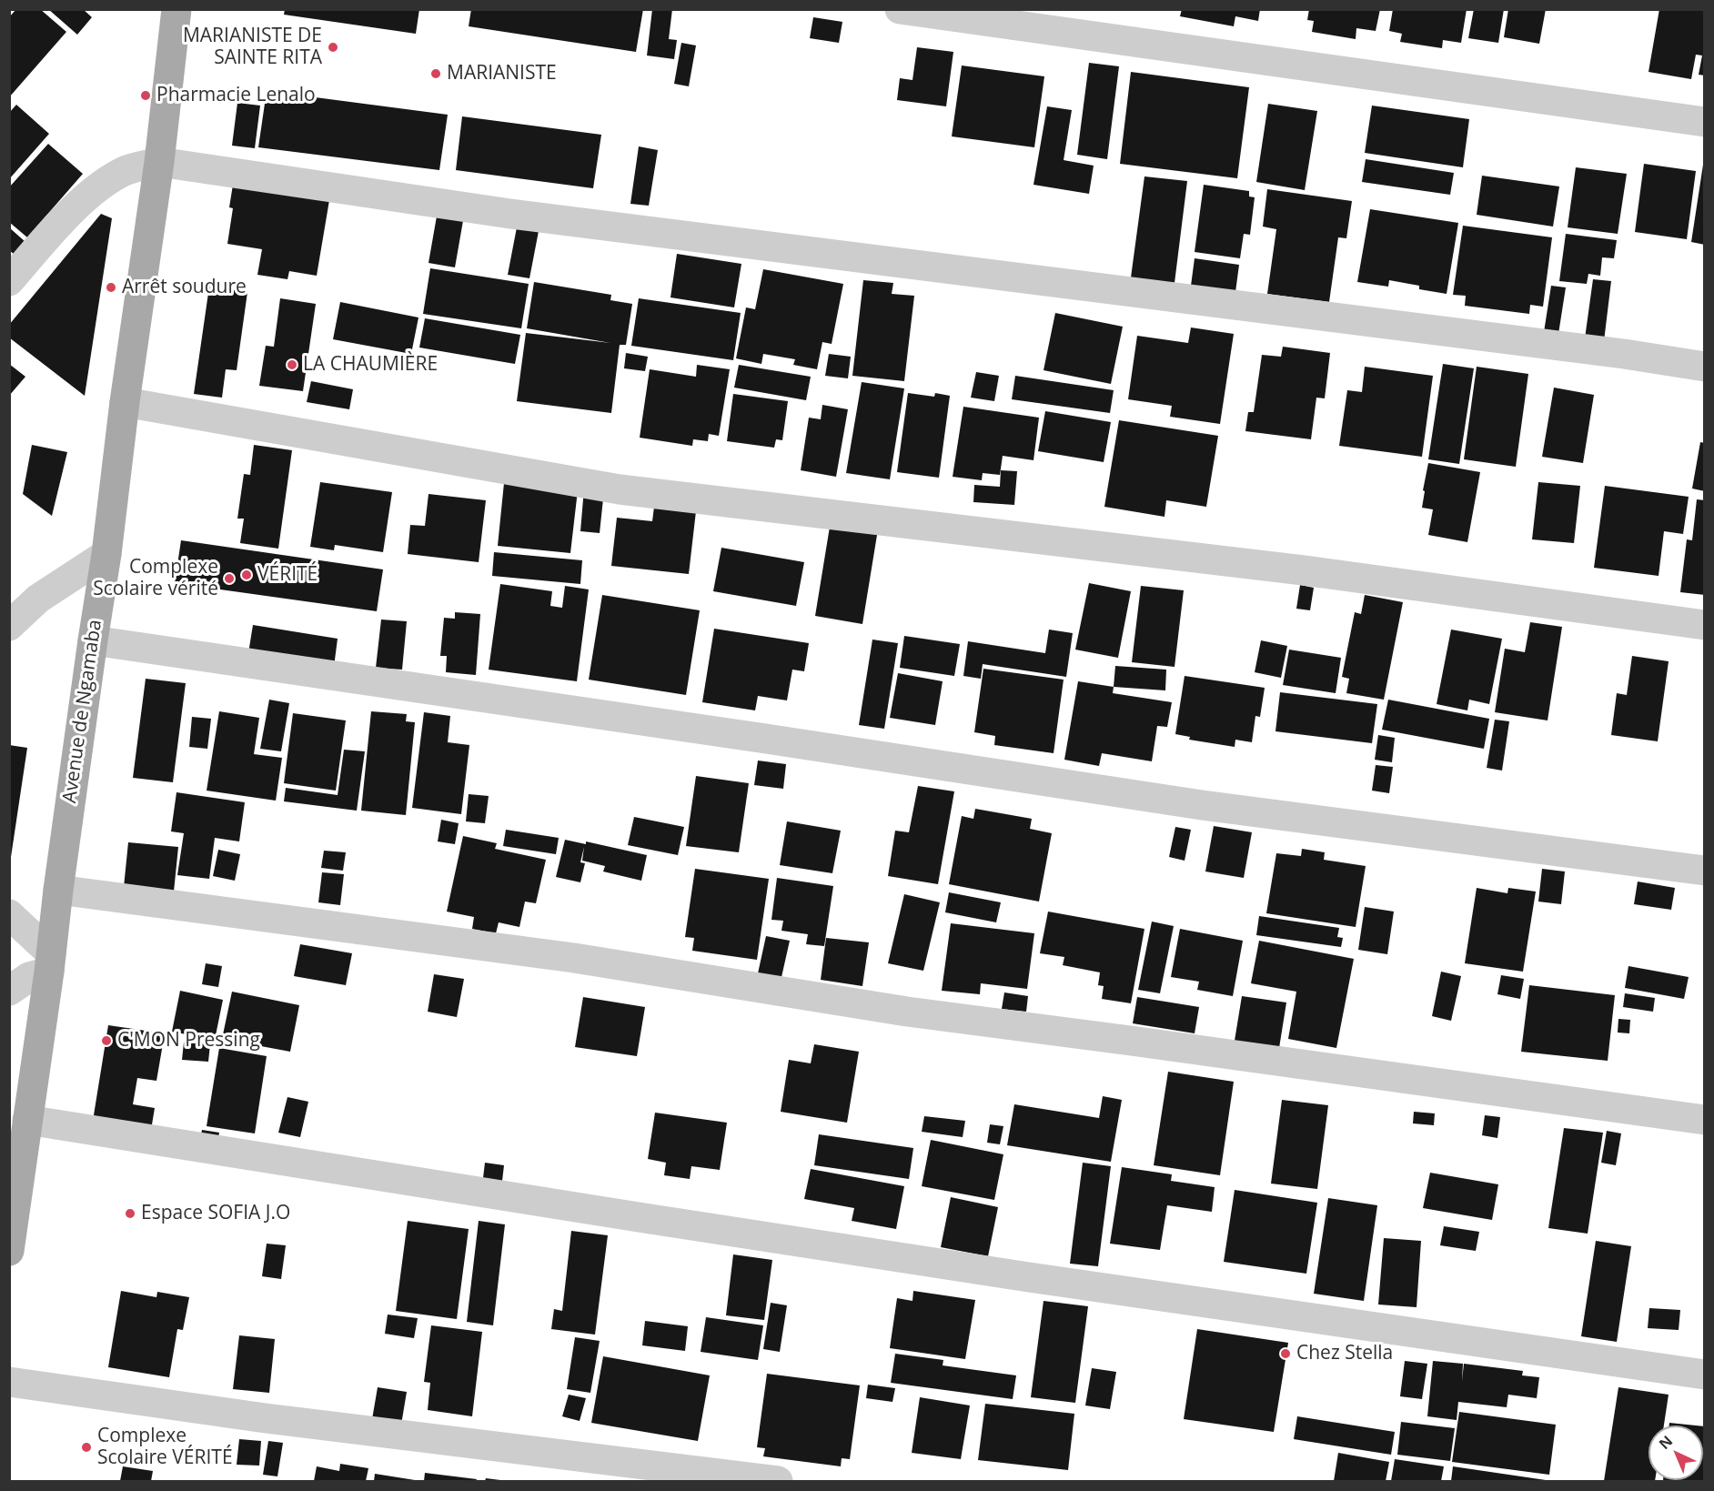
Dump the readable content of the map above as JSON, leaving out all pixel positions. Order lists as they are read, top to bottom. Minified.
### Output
{"streets":{"main road":["Avenue de Ngamaba"]},"places":["MARIANISTE DE SAINTE RITA","MARIANISTE","Pharmacie Lenalo","Arrêt soudure","LA CHAUMIÈRE","VÉRITÉ","Complexe Scolaire vérité","C'MON Pressing","Espace SOFIA J.O","Chez Stella","Complexe Scolaire VÉRITÉ"],"north":"top left"}
